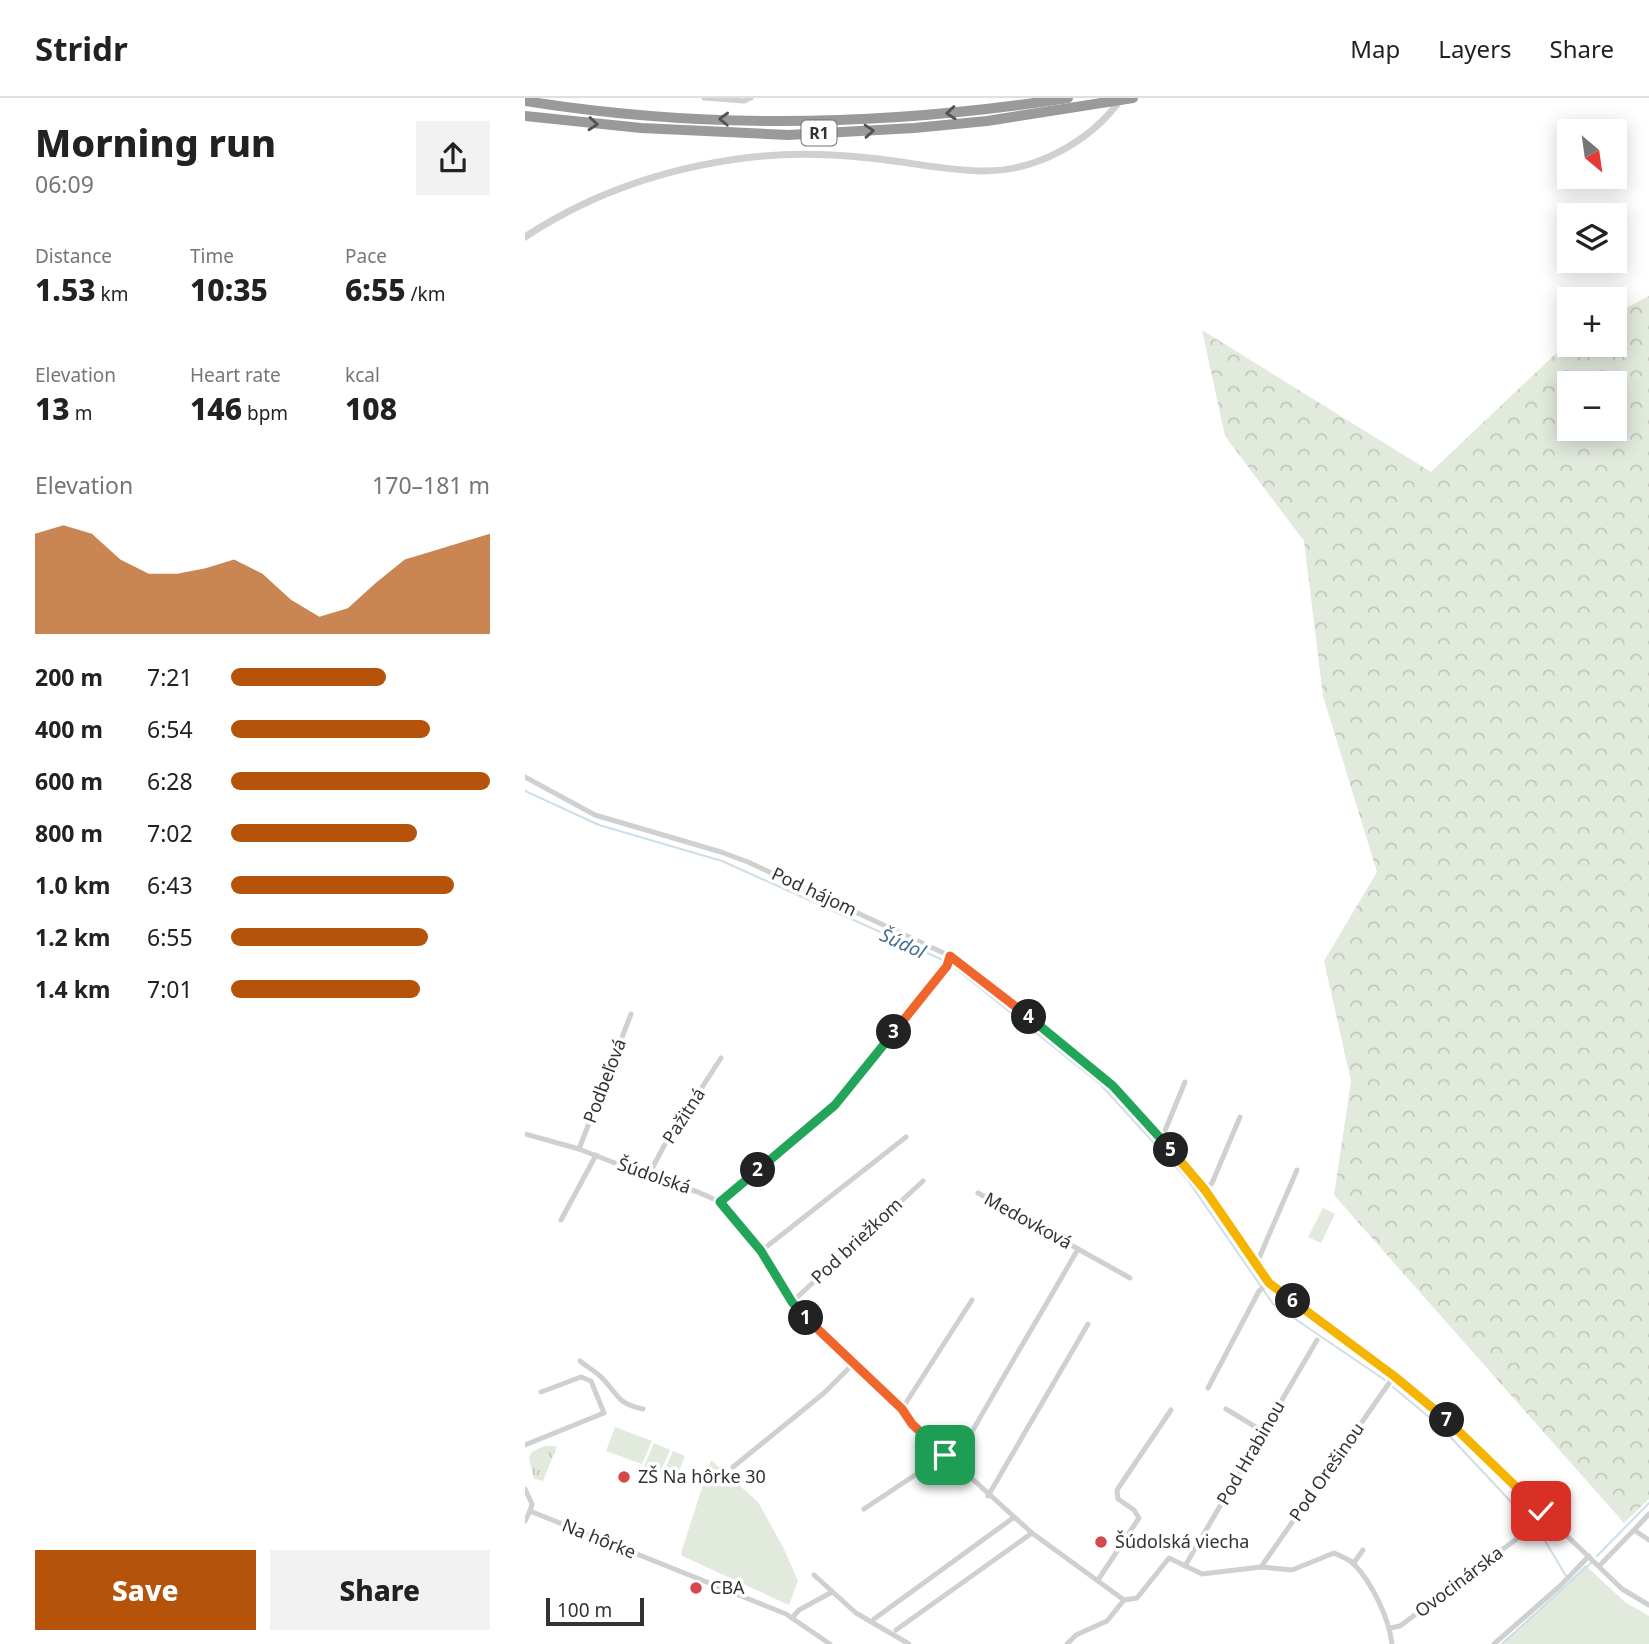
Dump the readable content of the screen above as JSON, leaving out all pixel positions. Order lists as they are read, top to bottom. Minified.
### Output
{"streets":{"highway":["R1"],"street":["Pod hájom","Podbeľová","Pažitná","Šúdolská","Medovková","Pod briežkom","Pod Hrabinou","Pod Orešinou","Na hôrke","Ovocinárska"]},"crossings":[["Pod hájom","Pod Orešinou"],["Podbeľová","Šúdolská"],["Pažitná","Šúdolská"],["Šúdolská","Medovková"],["Šúdolská","Pod briežkom"]],"water":["Šúdol"],"places":["ZŠ Na hôrke 30","Šúdolská viecha","CBA"],"scale_bar":"100 m","north":"bottom right","page":{"header":"Stridr","nav":["Map","Layers","Share"],"heading":["Morning run","06:09"],"map_buttons":["+","−"],"stats":[["Distance","1.53 km"],["Time","10:35"],["Pace","6:55 /km"],["Elevation","13 m"],["Heart rate","146 bpm"],["kcal","108"]],"chart":["Elevation","170–181 m"],"list":[{"name":"200 m","note":"7:21"},{"name":"400 m","note":"6:54"},{"name":"600 m","note":"6:28"},{"name":"800 m","note":"7:02"},{"name":"1.0 km","note":"6:43"},{"name":"1.2 km","note":"6:55"},{"name":"1.4 km","note":"7:01"}],"pins":["4","3","5","2","6","1","7"],"buttons":["Save","Share"],"scale":"100 m"}}
